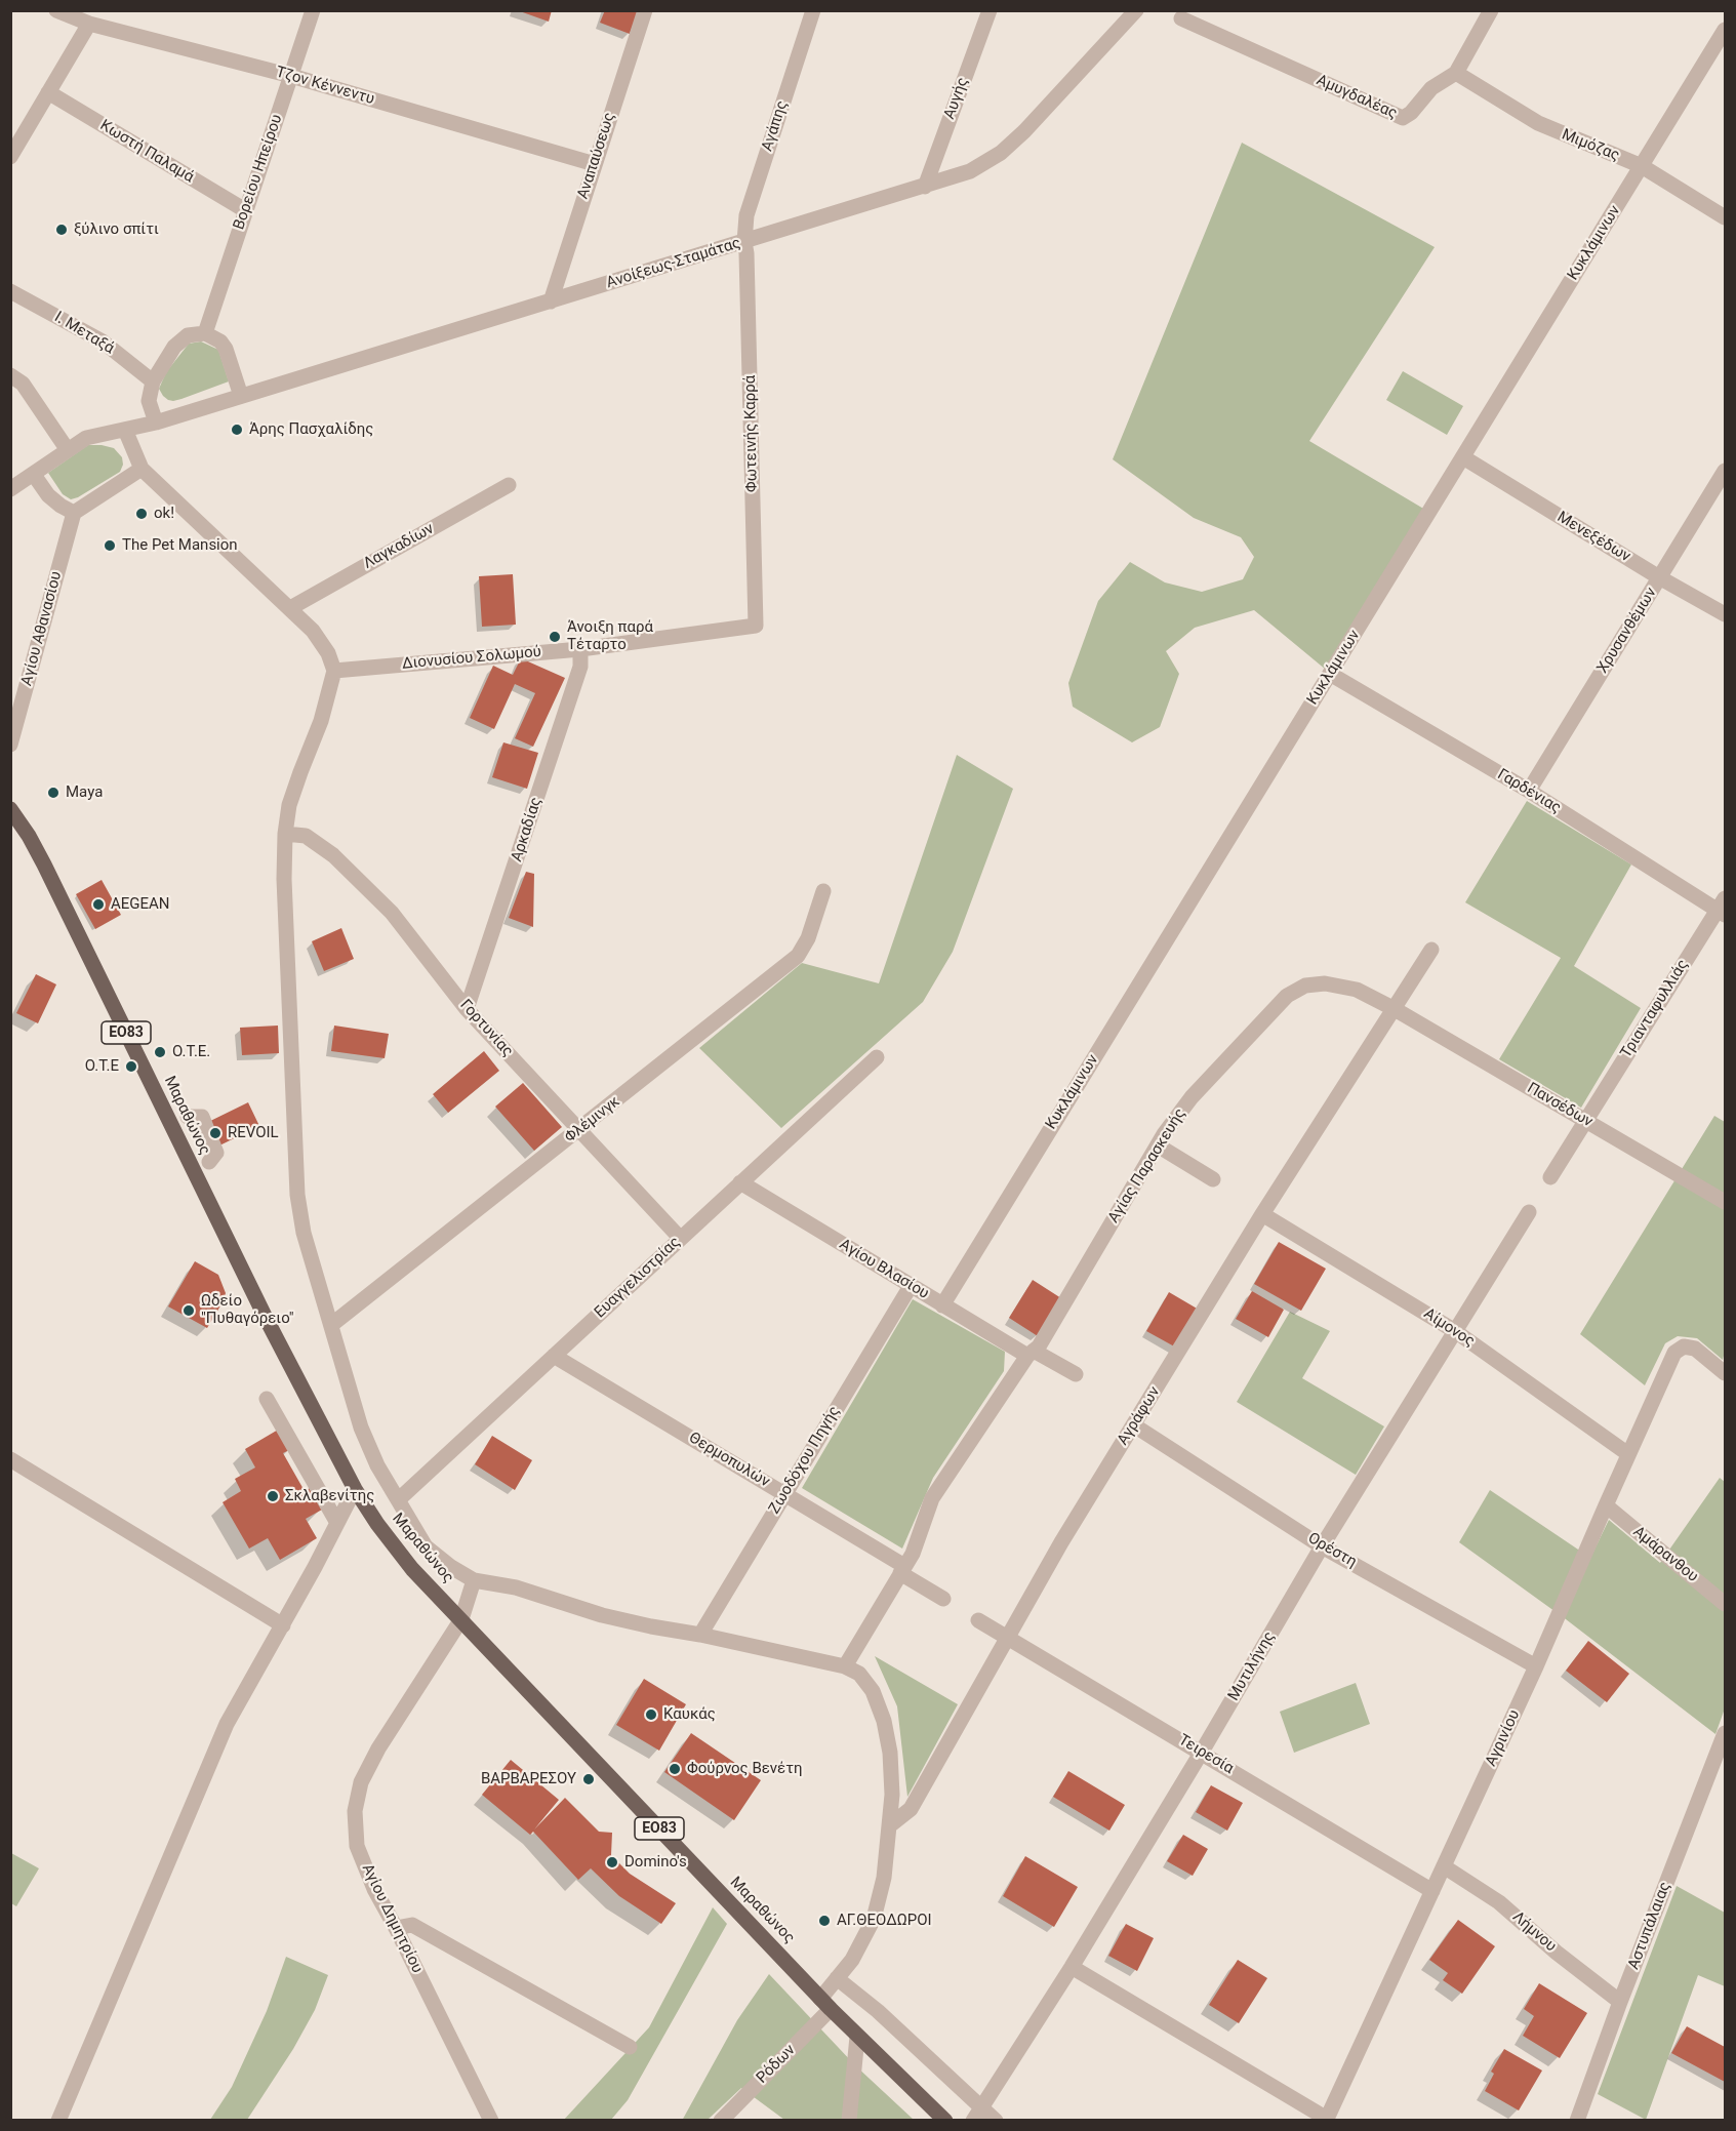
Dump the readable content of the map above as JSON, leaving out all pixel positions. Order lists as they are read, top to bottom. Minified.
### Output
{"streets":{"main road":["ΕΟ83","Μαραθώνος"],"street":["Τζον Κέννεντυ","Αμυγδαλέας","Αυγής","Αγάπης","Μιμόζας","Κωστή Παλαμά","Αναπαύσεως","Βορείου Ηπείρου","Κυκλάμινων","Ανοίξεως-Σταμάτας","Ι. Μεταξά","Φωτεινής Καρρά","Μενεξέδων","Λαγκαδίων","Αγίου Αθανασίου","Χρυσανθέμων","Διονυσίου Σολωμού","Γαρδένιας","Αρκαδίας","Τριανταφυλλιάς","Γορτυνίας","Πανσέδων","Φλέμινγκ","Αγίας Παρασκευής","Αγίου Βλασίου","Ευαγγελιστρίας","Αίμονος","Αγράφων","Θερμοπυλών","Ζωοδόχου Πηγής","Ορέστη","Αμάρανθου","Μυτιλήνης","Αγρινίου","Τειρεσία","Αγίου Δημητρίου","Αστυπάλαιας","Λήμνου","Ρόδων"]},"crossings":[["Τζον Κέννεντυ","Αναπαύσεως"],["Τζον Κέννεντυ","Βορείου Ηπείρου"],["Αμυγδαλέας","Μιμόζας"],["Αυγής","Ανοίξεως-Σταμάτας"],["Αγάπης","Ανοίξεως-Σταμάτας"],["Αγάπης","Φωτεινής Καρρά"],["Μιμόζας","Κυκλάμινων"],["Κωστή Παλαμά","Βορείου Ηπείρου"],["Αναπαύσεως","Ανοίξεως-Σταμάτας"],["Κυκλάμινων","Μενεξέδων"],["Κυκλάμινων","Γαρδένιας"],["Κυκλάμινων","Αγίου Βλασίου"],["Ανοίξεως-Σταμάτας","Φωτεινής Καρρά"],["Φωτεινής Καρρά","Διονυσίου Σολωμού"],["Μενεξέδων","Χρυσανθέμων"],["Χρυσανθέμων","Γαρδένιας"],["Διονυσίου Σολωμού","Αρκαδίας"],["Γαρδένιας","Τριανταφυλλιάς"],["Αρκαδίας","Γορτυνίας"],["Τριανταφυλλιάς","Πανσέδων"],["Γορτυνίας","Φλέμινγκ"],["Γορτυνίας","Ευαγγελιστρίας"],["Πανσέδων","Αγίας Παρασκευής"],["Πανσέδων","Αγράφων"],["Μαραθώνος","Αγίου Δημητρίου"],["Μαραθώνος","Ρόδων"],["Αγίας Παρασκευής","Αγίου Βλασίου"],["Αγίας Παρασκευής","Αγράφων"],["Αγίας Παρασκευής","Θερμοπυλών"],["Αγίας Παρασκευής","Ρόδων"],["Αγίου Βλασίου","Ευαγγελιστρίας"],["Αγίου Βλασίου","Ζωοδόχου Πηγής"],["Ευαγγελιστρίας","Θερμοπυλών"],["Αίμονος","Αγράφων"],["Αίμονος","Μυτιλήνης"],["Αίμονος","Αγρινίου"],["Αγράφων","Ορέστη"],["Αγράφων","Τειρεσία"],["Αγράφων","Ρόδων"],["Θερμοπυλών","Ζωοδόχου Πηγής"],["Ορέστη","Μυτιλήνης"],["Ορέστη","Αγρινίου"],["Αμάρανθου","Αγρινίου"],["Μυτιλήνης","Τειρεσία"],["Αγρινίου","Τειρεσία"],["Αγρινίου","Λήμνου"],["Αστυπάλαιας","Λήμνου"]],"places":["ξύλινο σπίτι","Άρης Πασχαλίδης","ok!","The Pet Mansion","Άνοιξη παρά Τέταρτο","Maya","AEGEAN","Ο.Τ.Ε.","Ο.Τ.Ε","REVOIL","Ωδείο \"Πυθαγόρειο\"","Σκλαβενίτης","Καυκάς","Φούρνος Βενέτη","ΒΑΡΒΑΡΕΣΟΥ","Domino's","ΑΓ.ΘΕΟΔΩΡΟΙ"]}
